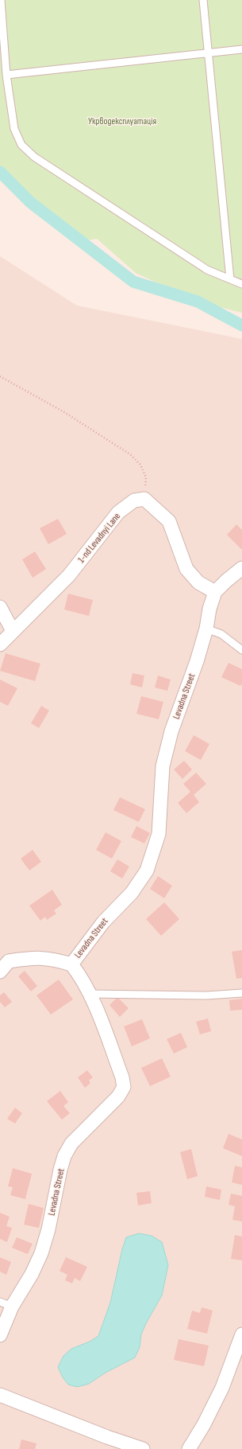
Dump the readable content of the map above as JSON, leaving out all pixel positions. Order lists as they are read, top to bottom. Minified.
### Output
{"streets":{"street":["1-nd Levadnyi Lane","Levadna Street"]},"parks":["Укрводексплуатація"]}
